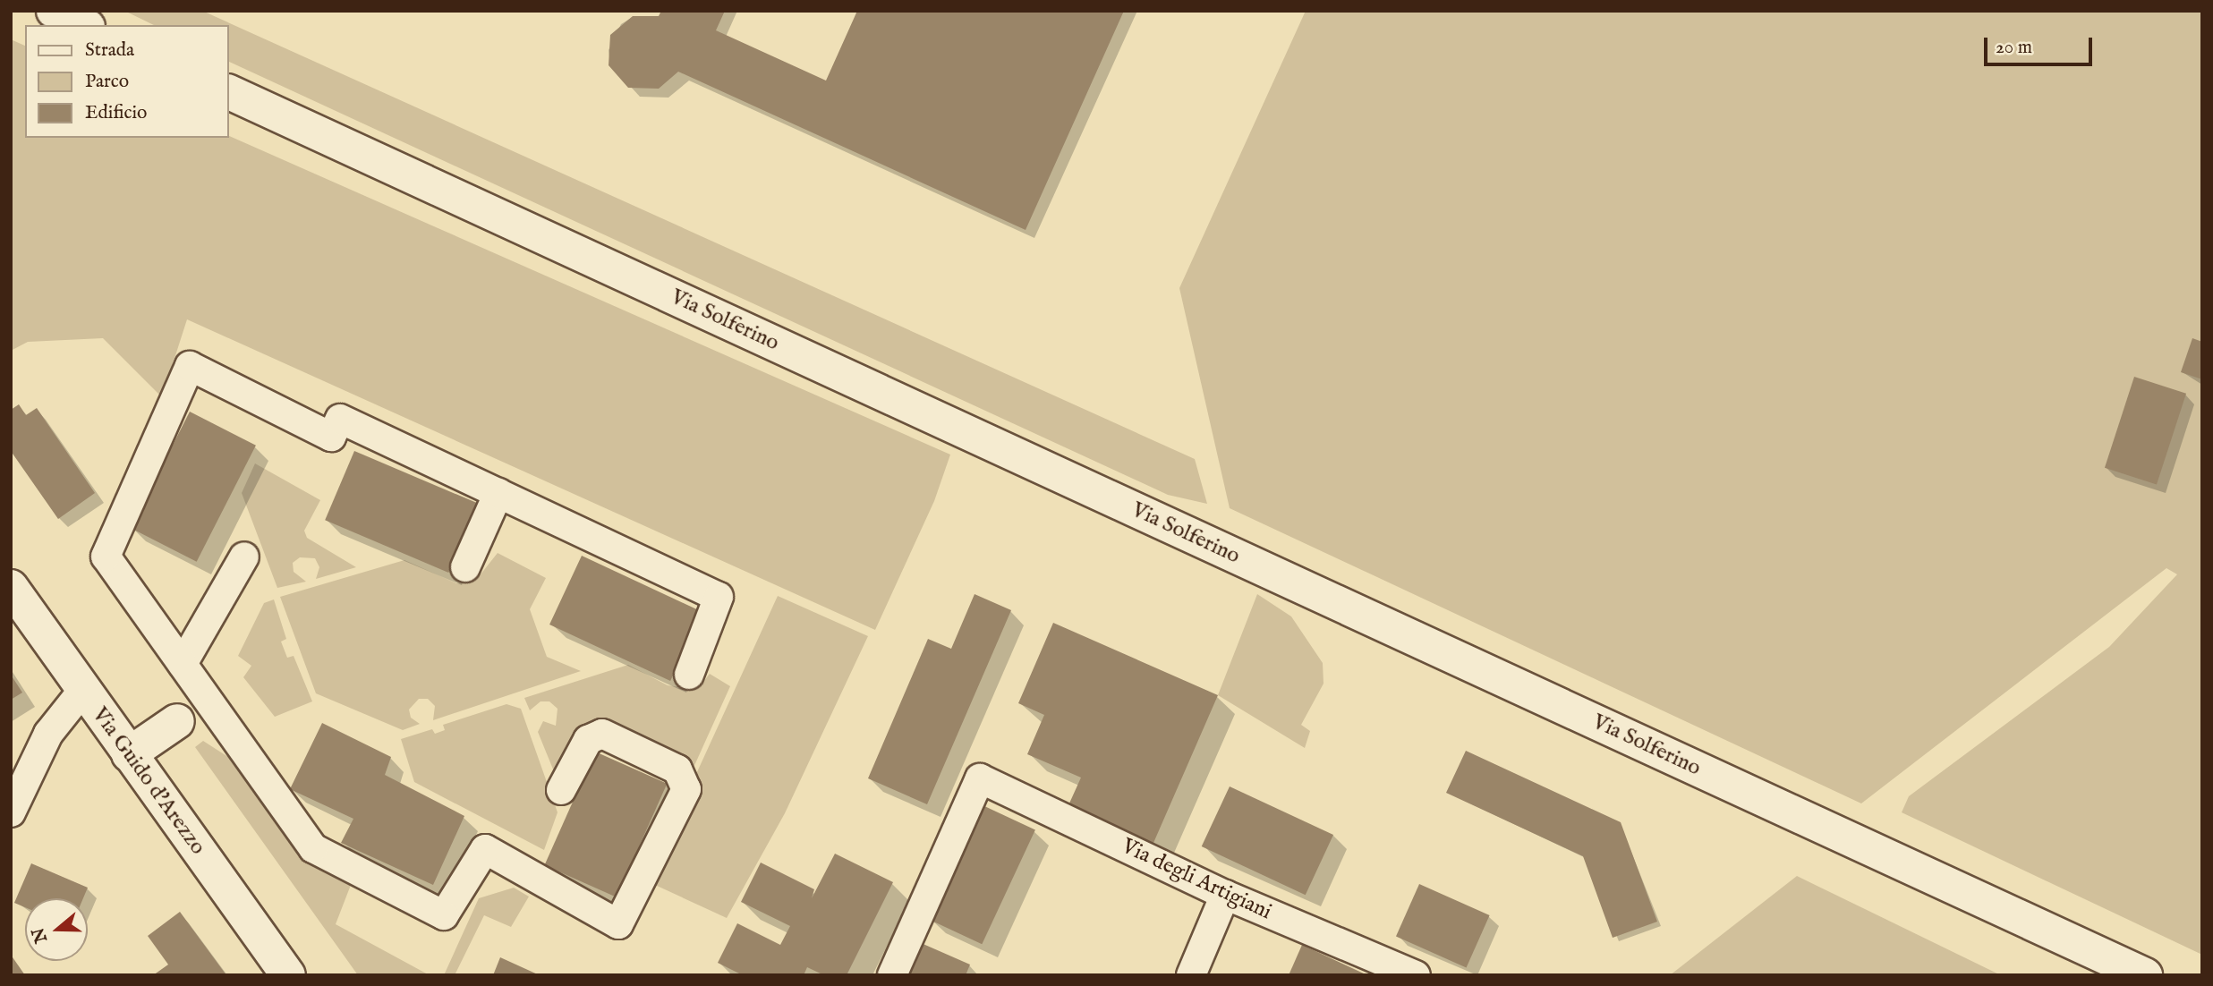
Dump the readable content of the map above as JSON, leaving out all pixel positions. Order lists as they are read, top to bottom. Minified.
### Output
{"streets":{"main road":["Via Solferino","Via Guido d'Arezzo"],"street":["Via degli Artigiani"]},"legend":["Strada","Parco","Edificio"],"scale_bar":"20 m","north":"left"}
